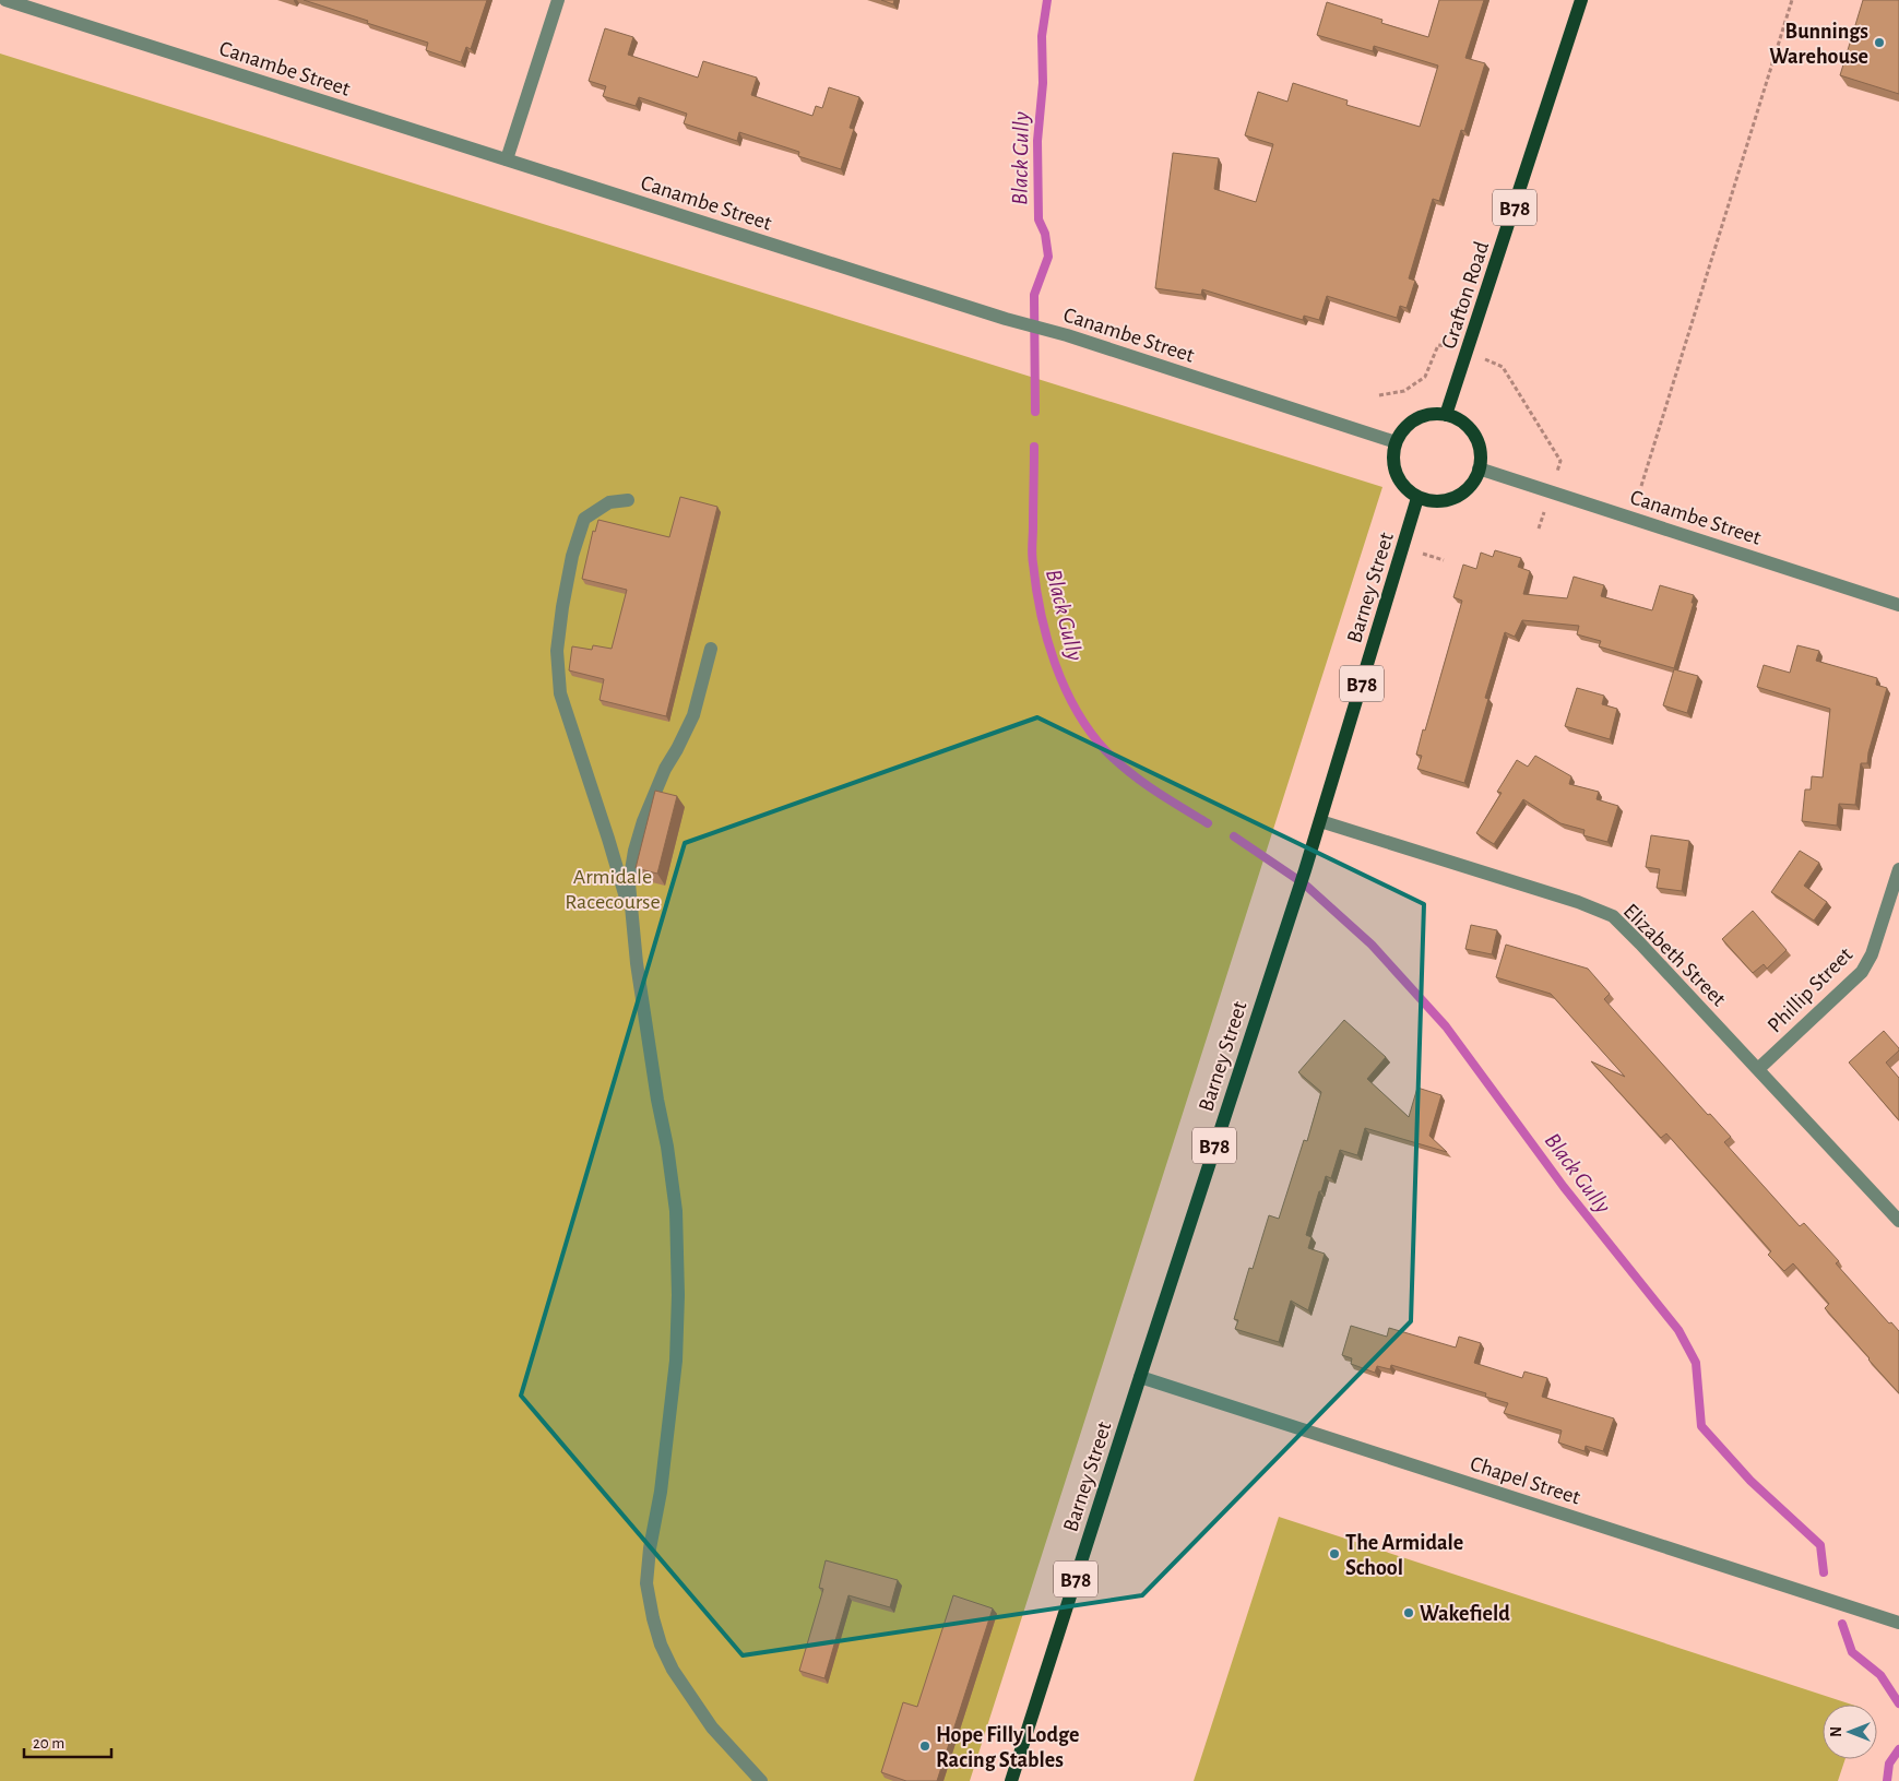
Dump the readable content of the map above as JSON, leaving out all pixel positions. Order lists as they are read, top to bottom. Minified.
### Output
{"streets":{"main road":["B78","Grafton Road","Barney Street"],"street":["Canambe Street","Elizabeth Street","Phillip Street","Chapel Street"]},"crossings":[["Canambe Street","Grafton Road"],["Canambe Street","Barney Street"],["Grafton Road","Barney Street"],["Barney Street","Elizabeth Street"],["Barney Street","Chapel Street"],["Elizabeth Street","Phillip Street"]],"water":["Black Gully"],"parks":["Armidale Racecourse"],"places":["Bunnings Warehouse","The Armidale School","Wakefield","Hope Filly Lodge Racing Stables"],"scale_bar":"20 m","north":"left"}
